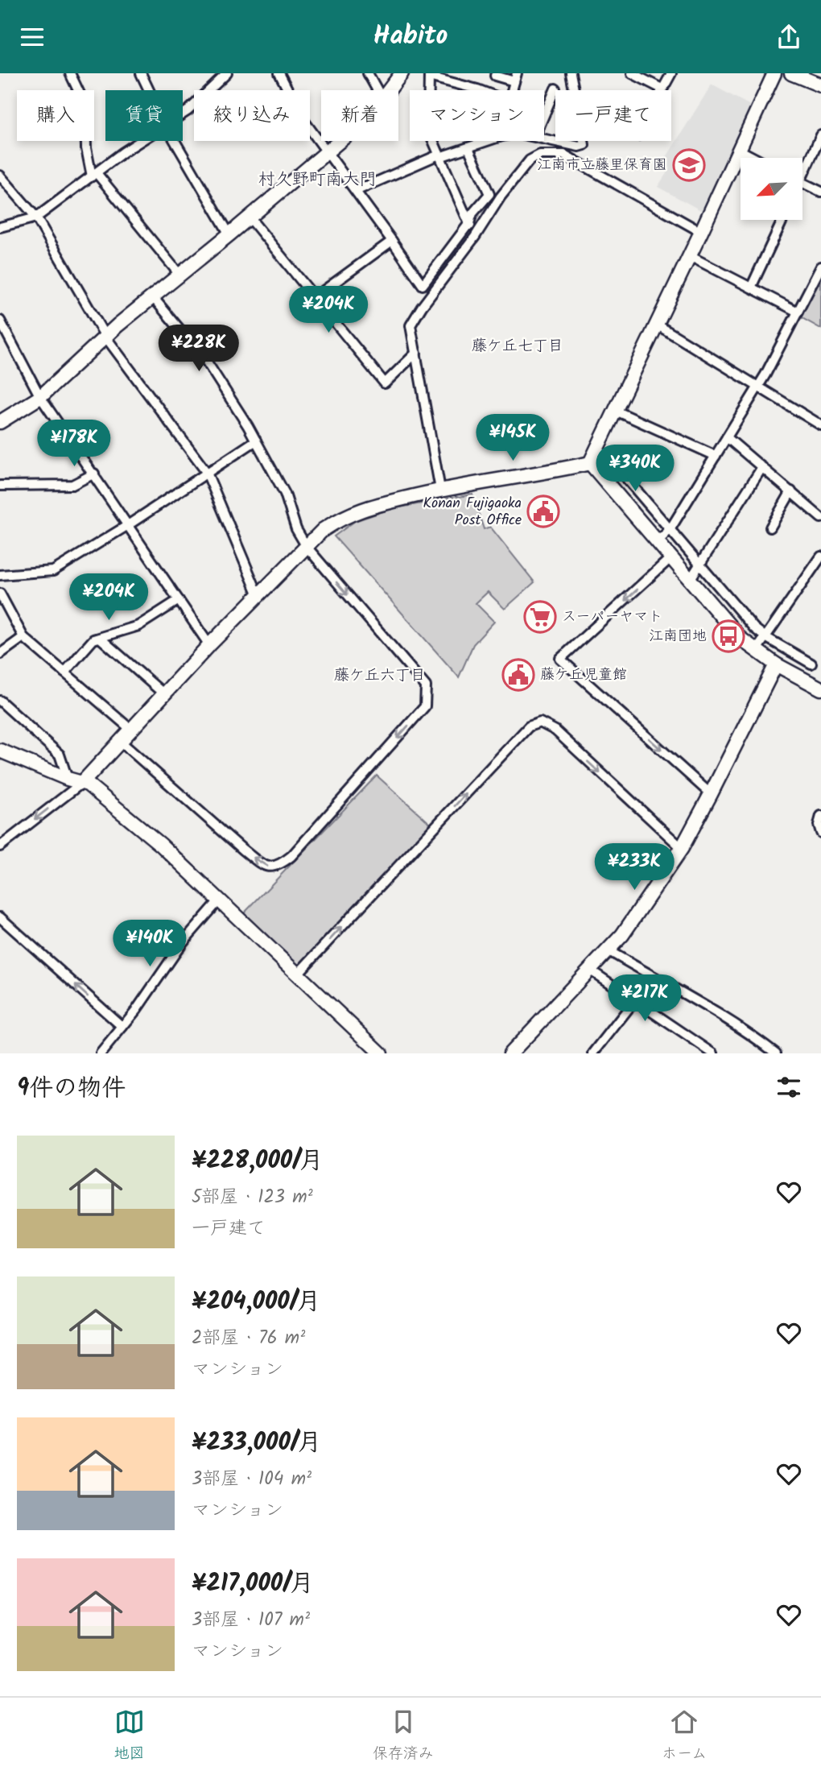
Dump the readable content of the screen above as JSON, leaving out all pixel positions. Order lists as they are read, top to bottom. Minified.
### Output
{"districts":["村久野町南大門","藤ケ丘七丁目","藤ケ丘六丁目"],"places":{"school or university":["江南市立藤里保育園"],"public building":["Konan Fujigaoka Post Office","藤ケ丘児童館"],"supermarket":["スーパーヤマト"],"bus stop":["江南団地"]},"north":"bottom left","page":{"header":"Habito","chip":["購入","賃貸","絞り込み","新着","マンション","一戸建て"],"price":["¥204K","¥228K","¥145K","¥178K","¥340K","¥204K","¥233K","¥140K","¥217K"],"heading":"9件の物件","list":[{"name":"¥228,000/月","note":"5部屋 · 123 m² · 一戸建て"},{"name":"¥204,000/月","note":"2部屋 · 76 m² · マンション"},{"name":"¥233,000/月","note":"3部屋 · 104 m² · マンション"},{"name":"¥217,000/月","note":"3部屋 · 107 m² · マンション"}],"tabs":["地図","保存済み","ホーム"]}}
